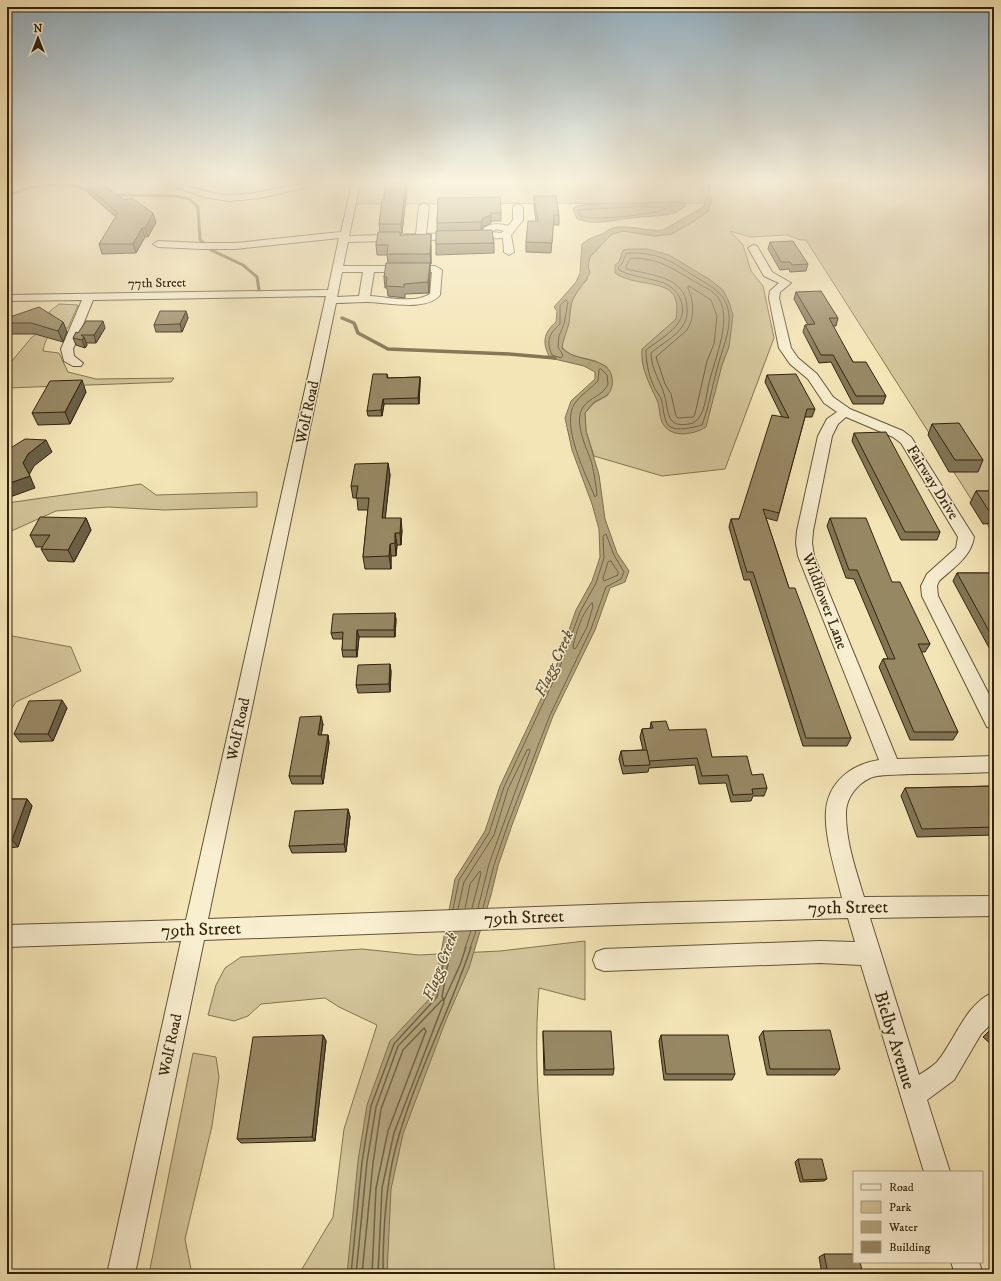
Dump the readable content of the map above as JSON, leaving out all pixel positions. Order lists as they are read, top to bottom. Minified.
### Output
{"streets":{"street":["77th Street","Wolf Road","Fairway Drive","Wildflower Lane","79th Street","Bielby Avenue"]},"crossings":[["77th Street","Wolf Road"],["Wolf Road","79th Street"],["Fairway Drive","Wildflower Lane"],["79th Street","Bielby Avenue"]],"water":["Flagg Creek"],"legend":["Road","Park","Water","Building"],"north":"top"}
